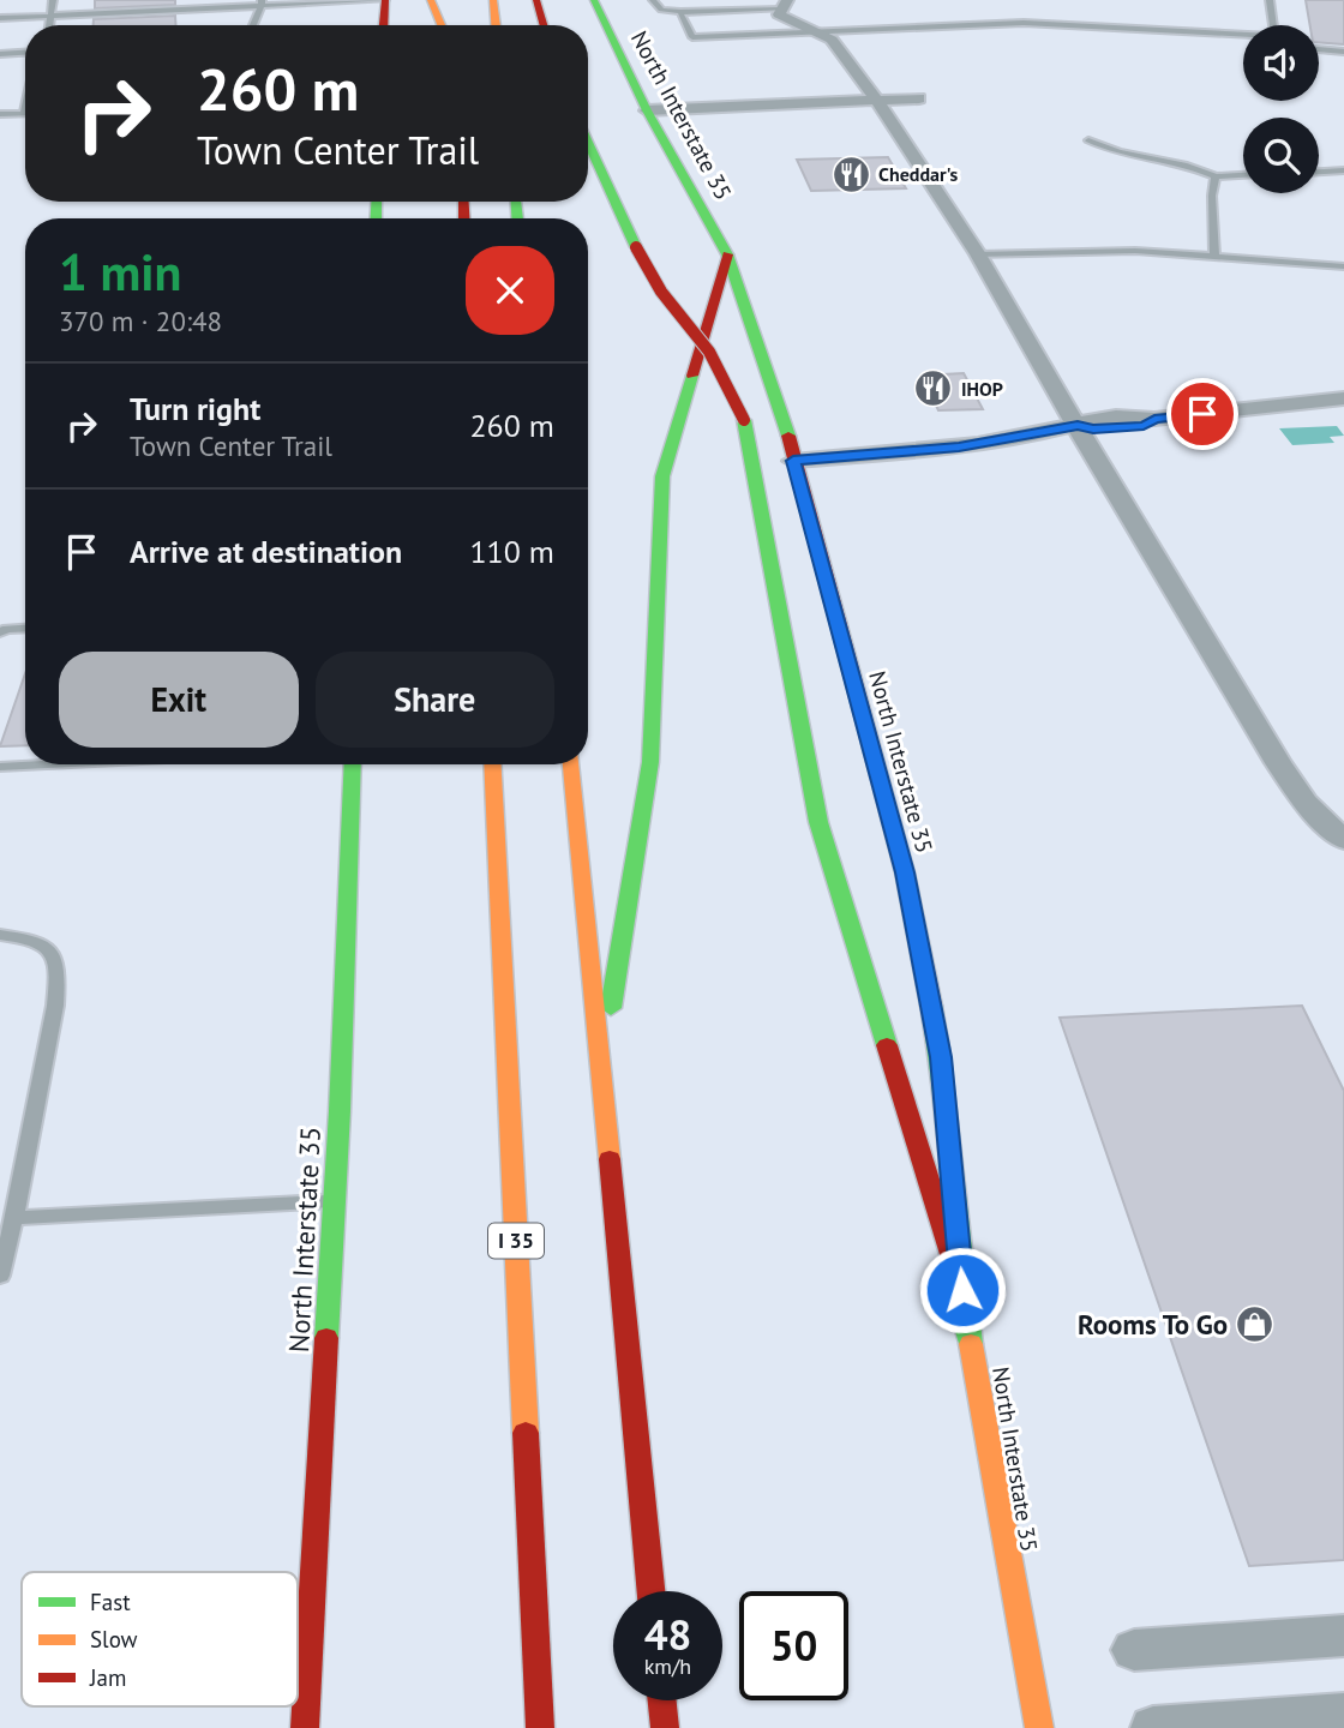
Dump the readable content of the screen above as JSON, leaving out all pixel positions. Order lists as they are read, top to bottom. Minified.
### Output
{"streets":{"main road":["North Interstate 35","I 35"]},"places":{"restaurant":["Cheddar's","IHOP"],"shop":["Rooms To Go"]},"legend":["Fast","Slow","Jam"],"page":{"turn":["260 m","Town Center Trail"],"heading":["1 min","370 m · 20:48"],"list":[{"name":"Turn right","note":"Town Center Trail","value":"260 m"},{"name":"Arrive at destination","value":"110 m"}],"buttons":["Exit","Share"],"speed":"48 km/h","limit":"50"}}
